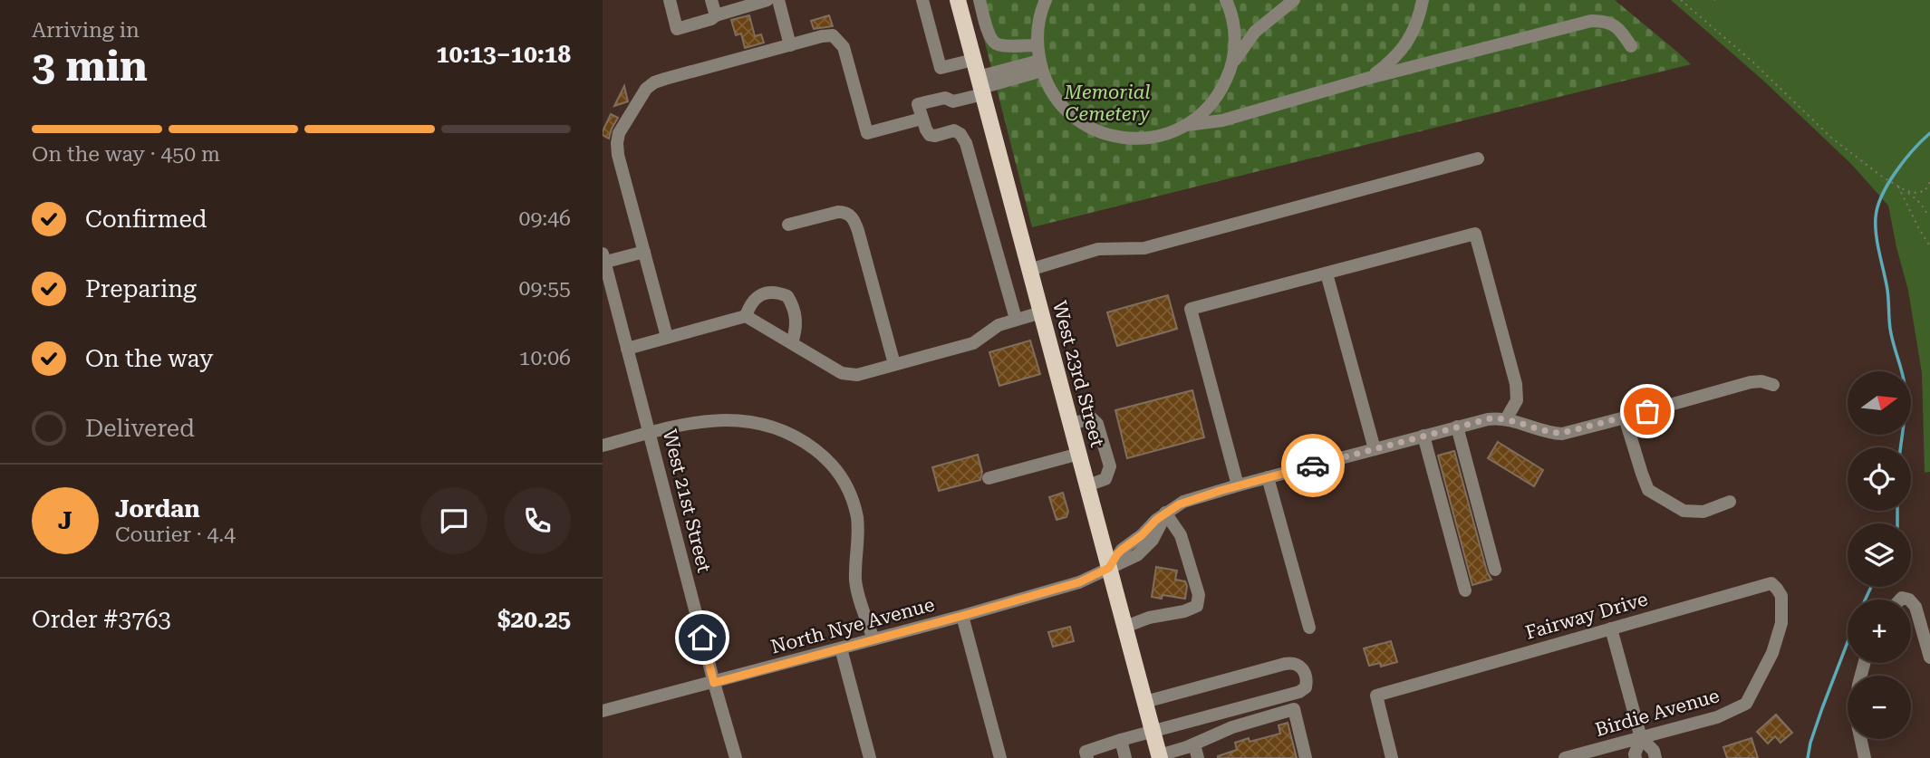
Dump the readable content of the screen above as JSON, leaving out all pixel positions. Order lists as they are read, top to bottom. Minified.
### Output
{"streets":{"main road":["West 23rd Street"],"street":["West 21st Street","Fairway Drive","North Nye Avenue","Birdie Avenue"]},"crossings":[["West 23rd Street","North Nye Avenue"],["West 21st Street","North Nye Avenue"],["Fairway Drive","Birdie Avenue"]],"parks":["Memorial Cemetery"],"north":"right","page":{"heading":["3 min","Arriving in","10:13–10:18"],"panel":["Jordan","Courier · 4.4","Order #3763","$20.25"],"bar":"On the way · 450 m","list":[["Confirmed","09:46"],["Preparing","09:55"],["On the way","10:06"],"Delivered"],"map_buttons":["+","−"],"round":"J"}}
